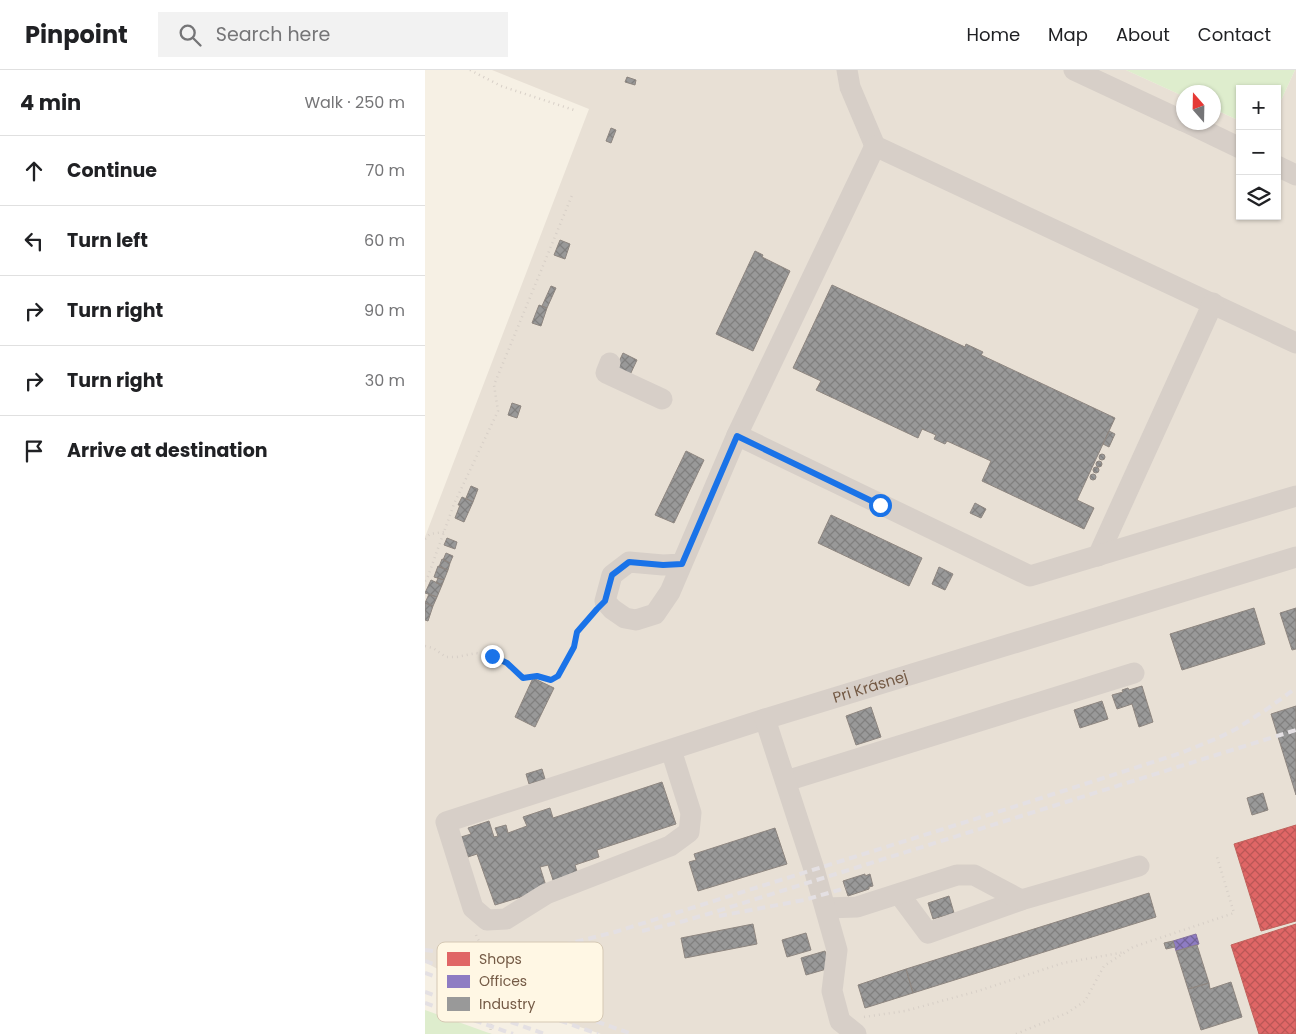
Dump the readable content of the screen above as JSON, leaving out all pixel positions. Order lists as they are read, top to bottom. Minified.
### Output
{"streets":{"lane":["Pri Krásnej"]},"legend":["Shops","Offices","Industry"],"north":"top","page":{"header":"Pinpoint","search":"Search here","nav":["Home","Map","About","Contact"],"heading":["4 min","Walk · 250 m"],"map_buttons":["+","−"],"list":[["Continue","70 m"],["Turn left","60 m"],["Turn right","90 m"],["Turn right","30 m"],"Arrive at destination"]}}
